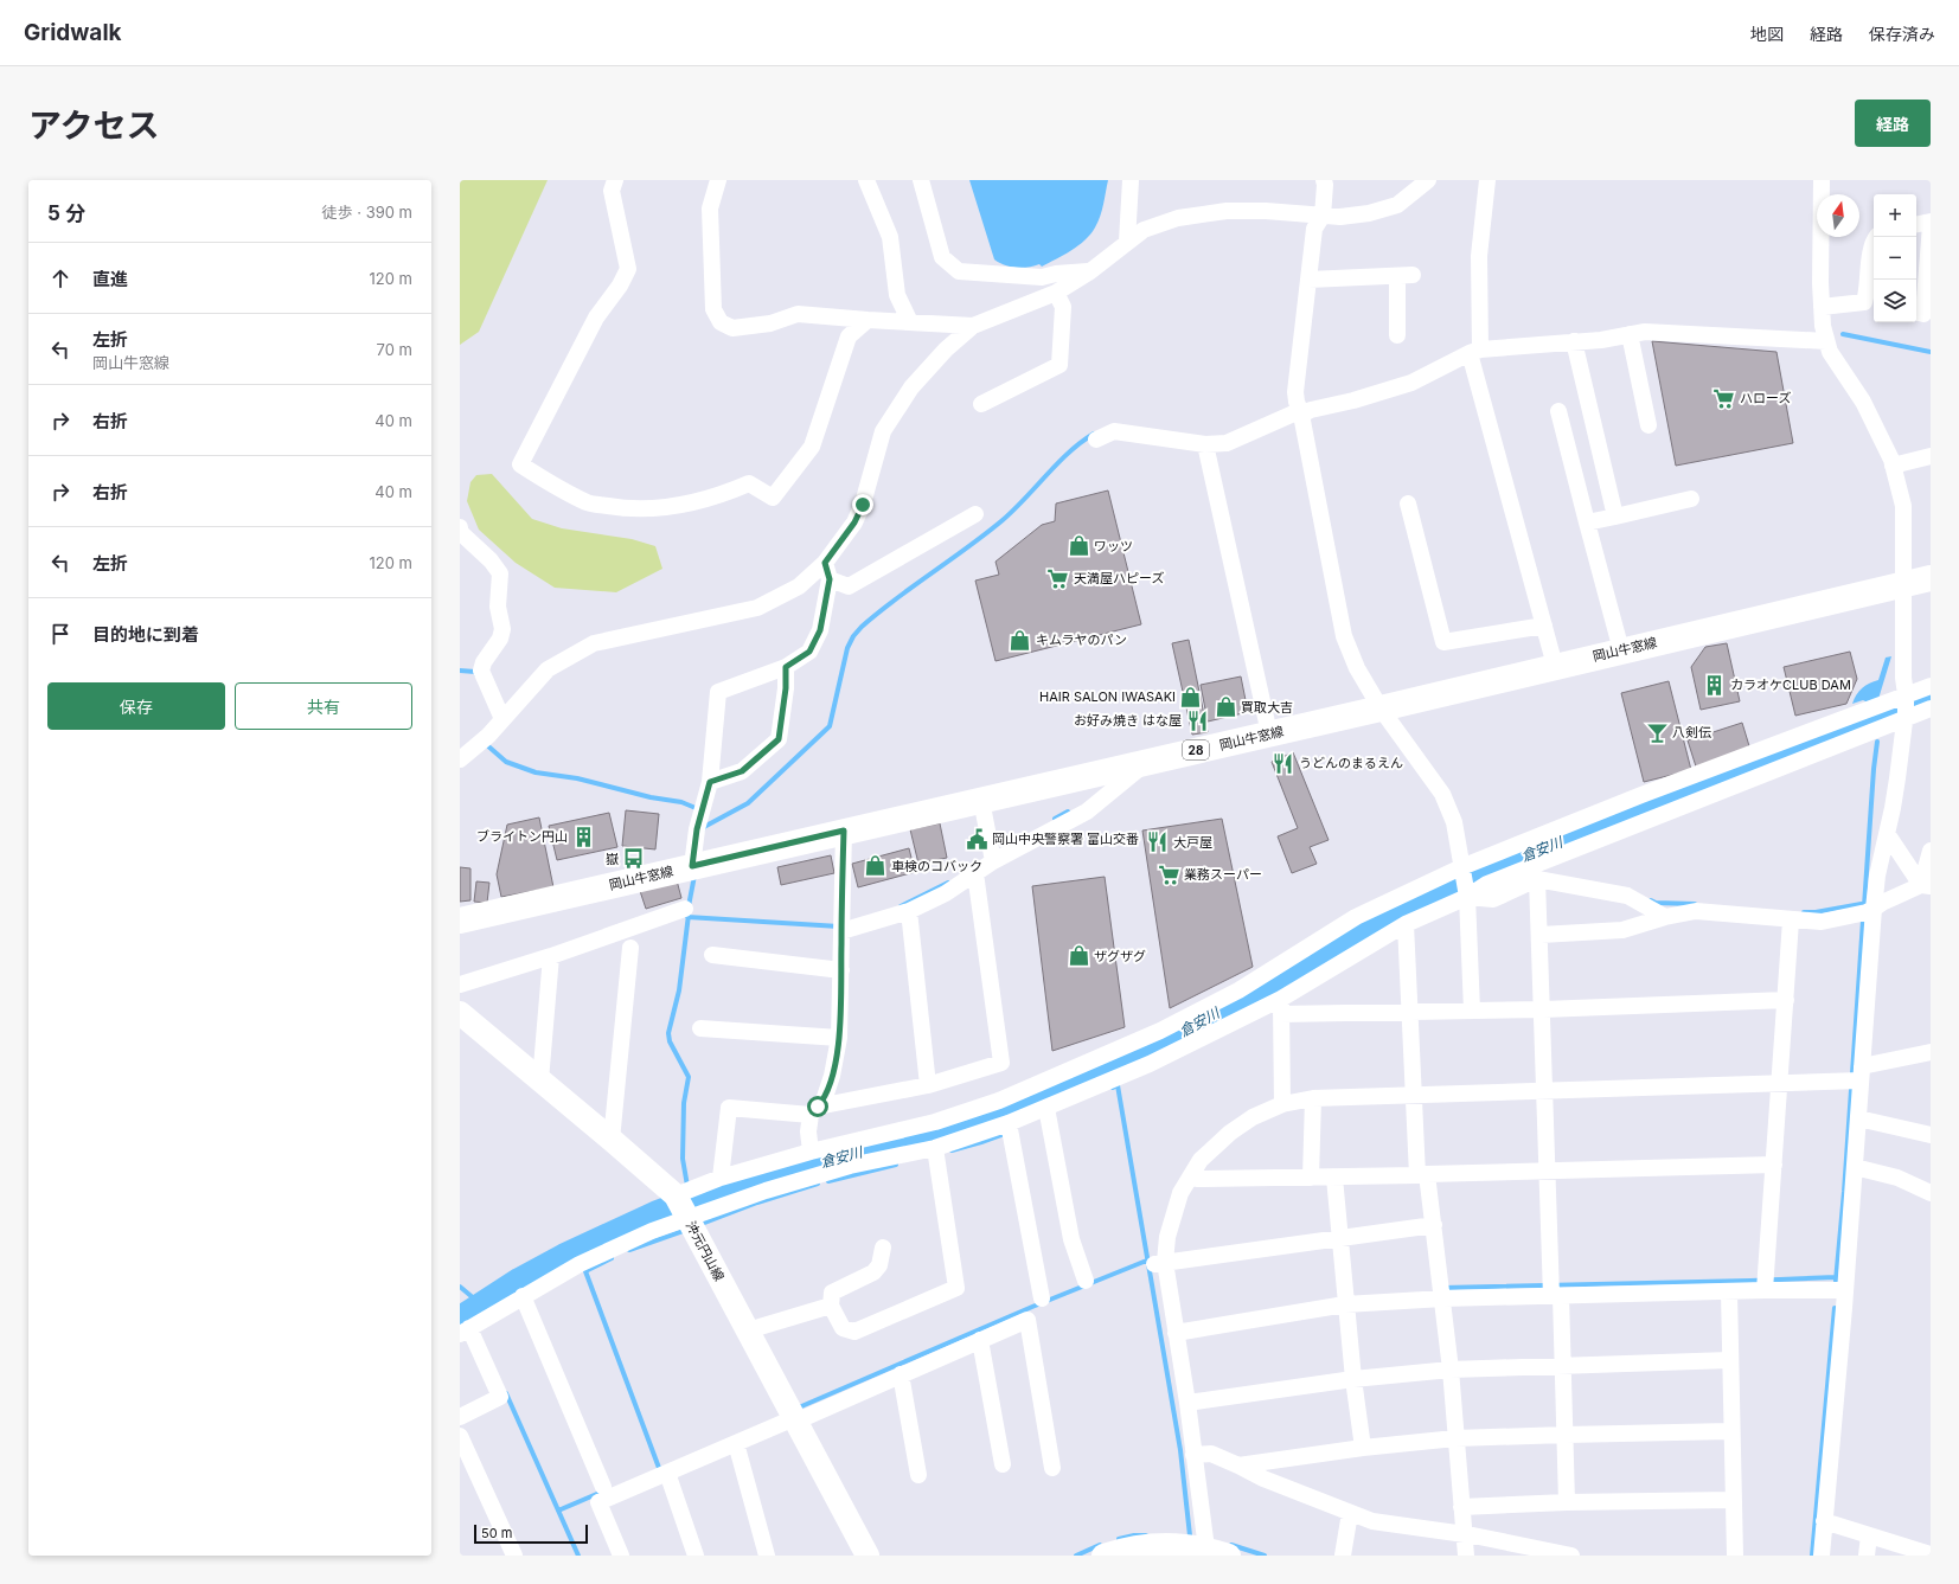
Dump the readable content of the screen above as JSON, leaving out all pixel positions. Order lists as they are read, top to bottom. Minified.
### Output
{"streets":{"main road":["岡山牛窓線","28","沖元円山線"]},"water":["倉安川"],"places":{"supermarket":["ハローズ","天満屋ハピーズ","業務スーパー"],"shop":["ワッツ","キムラヤのパン","HAIR SALON IWASAKI","買取大吉","車検のコバック","ザグザグ"],"building":["カラオケCLUB DAM","ブライトン円山"],"restaurant":["お好み焼き はな屋","うどんのまるえん","大戸屋"],"bar":["八剣伝"],"public building":["岡山中央警察署 富山交番"],"bus stop":["嶽"]},"scale_bar":"50 m","north":"top","page":{"header":"Gridwalk","nav":["地図","経路","保存済み"],"title":"アクセス","buttons":["経路",["保存","共有"]],"heading":["5 分","徒歩 · 390 m"],"map_buttons":["+","−"],"list":[["直進","120 m"],["左折","岡山牛窓線","70 m"],["右折","40 m"],["右折","40 m"],["左折","120 m"],"目的地に到着"],"scale":"50 m"}}
